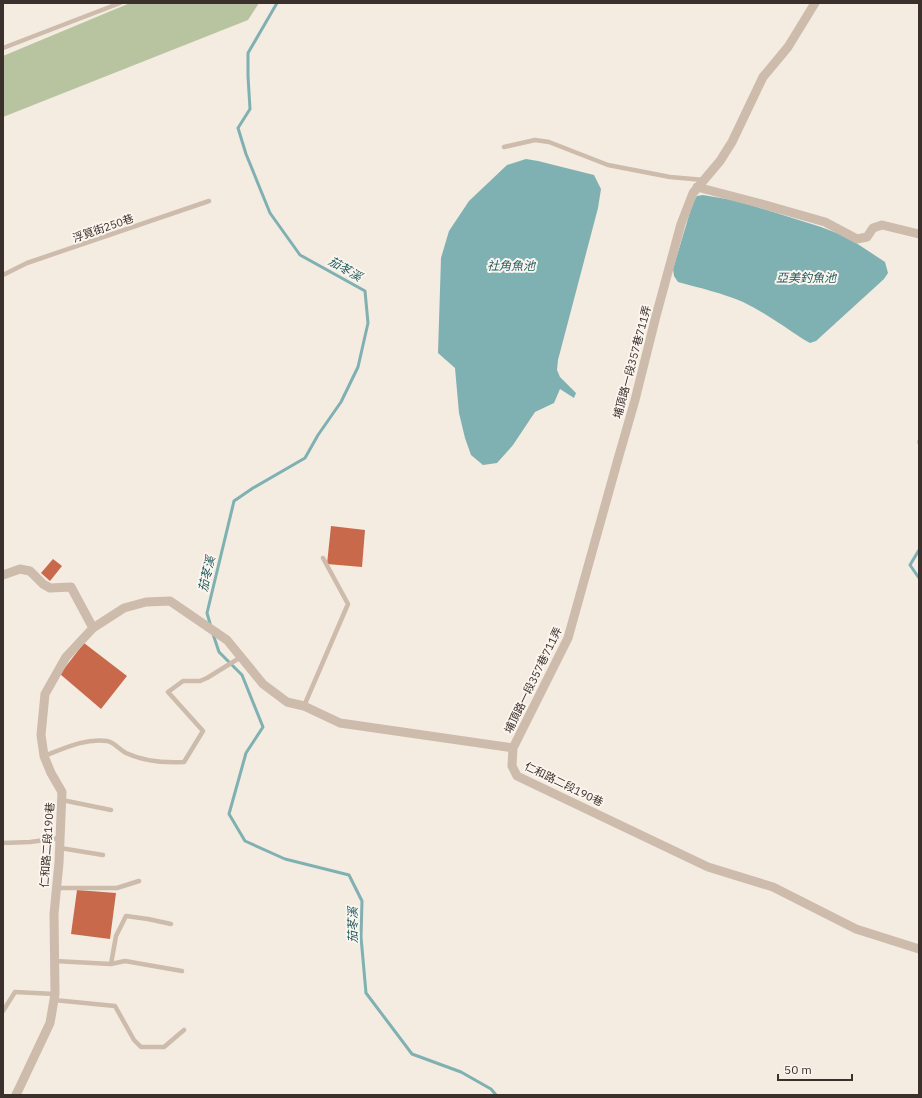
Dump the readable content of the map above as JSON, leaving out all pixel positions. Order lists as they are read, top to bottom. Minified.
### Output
{"streets":{"street":["埔頂路一段357巷711弄","仁和路二段190巷"],"lane":["浮筧街250巷"]},"crossings":[["埔頂路一段357巷711弄","仁和路二段190巷"]],"water":["社角魚池","茄苳溪","亞美釣魚池"],"scale_bar":"50 m"}
